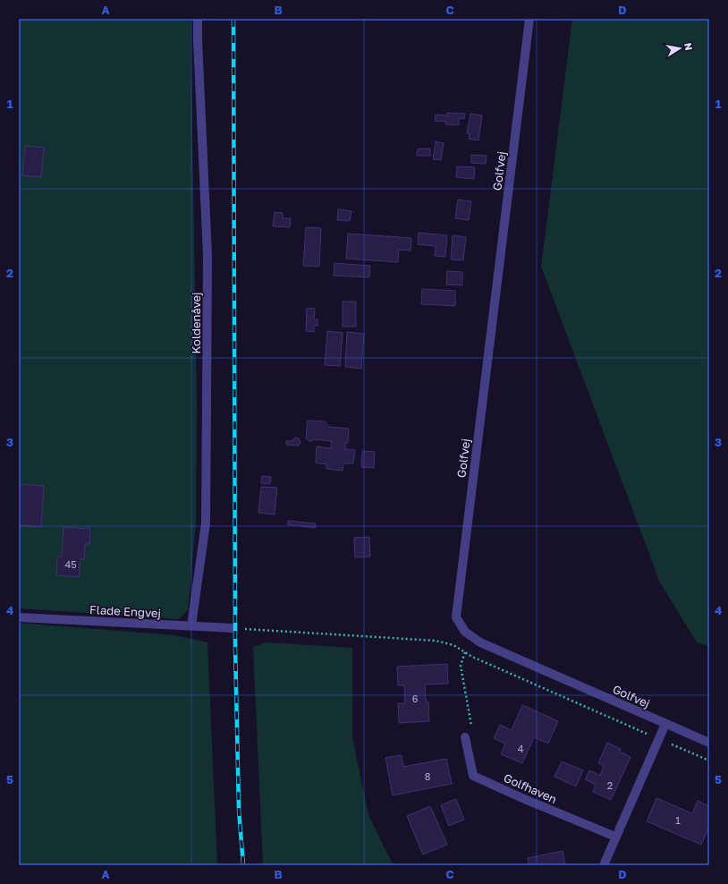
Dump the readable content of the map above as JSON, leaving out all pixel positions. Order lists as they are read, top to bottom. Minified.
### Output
{"streets":{"street":["Golfvej","Koldenåvej","Flade Engvej","Golfhaven"]},"crossings":[["Koldenåvej","Flade Engvej"]],"house_numbers":["45","6","4","8","2","1"],"north":"right","grid":{"columns":["A","B","C","D"],"rows":["1","2","3","4","5"]}}
